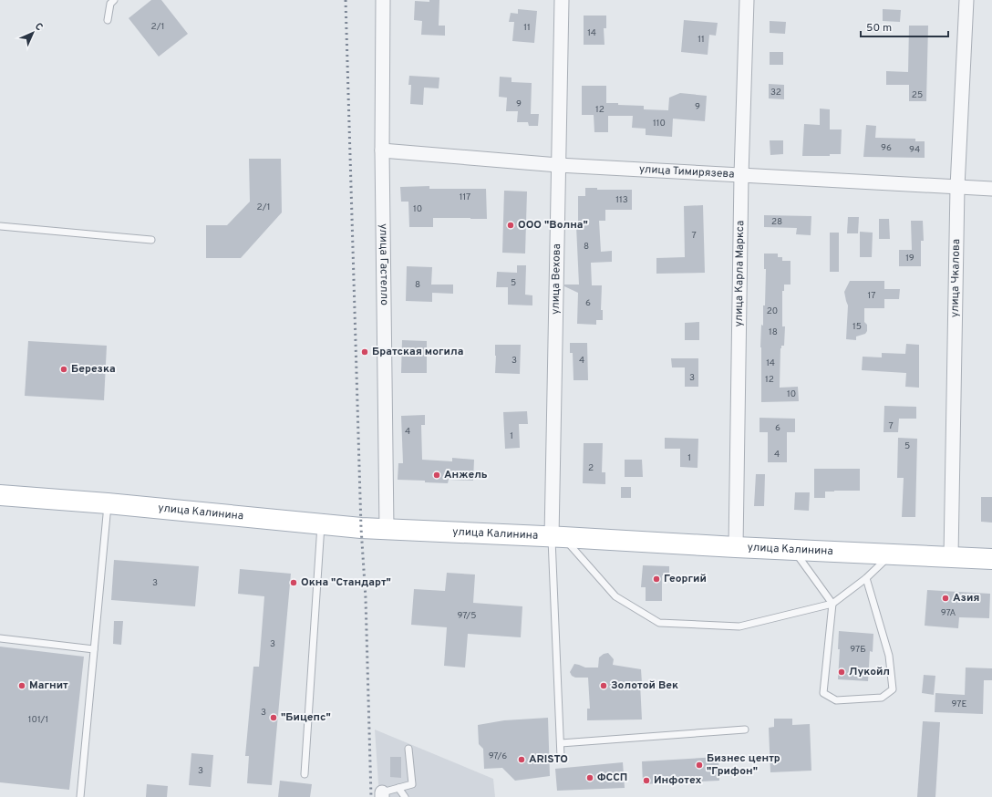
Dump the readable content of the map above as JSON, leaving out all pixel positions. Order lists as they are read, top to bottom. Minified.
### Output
{"streets":{"main road":["улица Калинина"],"street":["улица Тимирязева","улица Гастелло","улица Карла Маркса","улица Чкалова","улица Вехова"]},"crossings":[["улица Тимирязева","улица Гастелло"],["улица Тимирязева","улица Карла Маркса"],["улица Тимирязева","улица Чкалова"],["улица Тимирязева","улица Вехова"],["улица Гастелло","улица Калинина"],["улица Карла Маркса","улица Калинина"],["улица Чкалова","улица Калинина"],["улица Вехова","улица Калинина"]],"places":["ООО \"Волна\"","Братская могила","Березка","Анжель","Георгий","Окна \"Стандарт\"","Азия","Лукойл","Магнит","Золотой Век","\"Бицепс\"","ARISTO","Бизнес центр \"Грифон\"","ФССП","Инфотех"],"house_numbers":["2/1","11","14","11","32","25","9","9","12","110","96","94","117","113","2/1","10","28","7","8","19","5","8","17","6","20","15","18","3","4","14","3","12","10","7","6","4","1","5","4","1","2","3","97А","97/5","3","97Б","97Е","3","101/1","97/6","3"],"scale_bar":"50 m","north":"top right"}
